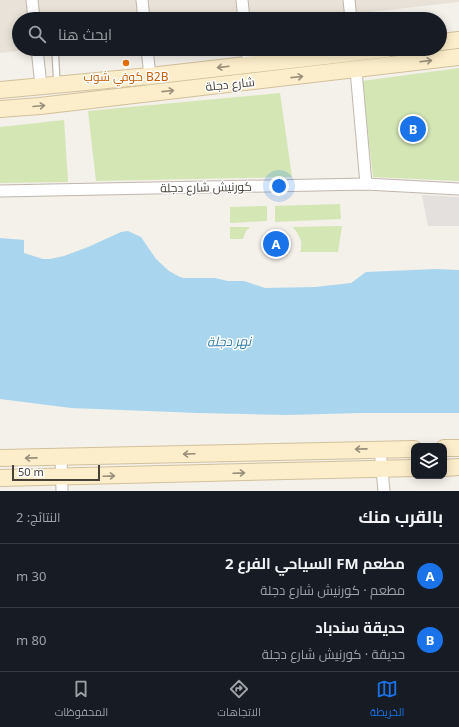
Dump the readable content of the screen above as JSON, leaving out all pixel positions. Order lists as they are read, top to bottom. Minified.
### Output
{"streets":{"street":["شارع دجلة","كورنيش شارع دجلة"]},"water":["نهر دجلة"],"places":["كوفي شوب B2B"],"scale_bar":"50 m","page":{"search":"ابحث هنا","pins":["B","A"],"scale":"50 m","heading":["بالقرب منك","النتائج: 2"],"list":[{"mark":"A","name":"مطعم FM السياحي الفرع 2","note":"مطعم · كورنيش شارع دجلة","value":"30 m"},{"mark":"B","name":"حديقة سندباد","note":"حديقة · كورنيش شارع دجلة","value":"80 m"}],"nav":["الخريطة","الاتجاهات","المحفوظات"]}}
